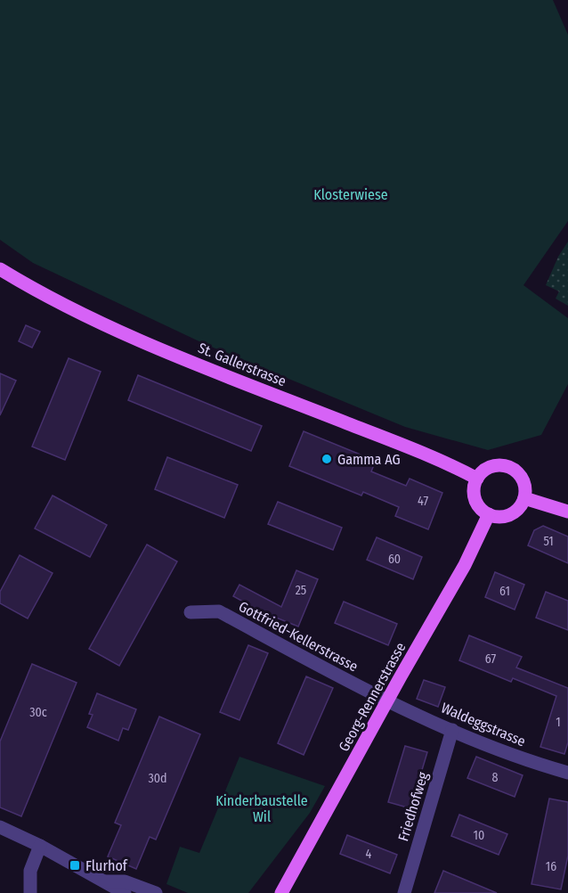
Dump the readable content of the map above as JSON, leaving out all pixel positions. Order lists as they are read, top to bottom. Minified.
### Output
{"streets":{"main road":["St. Gallerstrasse","Georg-Rennerstrasse"],"street":["Gottfried-Kellerstrasse","Waldeggstrasse","Friedhofweg"]},"crossings":[["St. Gallerstrasse","Georg-Rennerstrasse"],["Gottfried-Kellerstrasse","Georg-Rennerstrasse"],["Gottfried-Kellerstrasse","Waldeggstrasse"],["Georg-Rennerstrasse","Waldeggstrasse"],["Waldeggstrasse","Friedhofweg"]],"parks":["Klosterwiese","Kinderbaustelle Wil"],"places":{"other":["Gamma AG"],"transit":["Flurhof"]},"house_numbers":["47","51","60","25","61","67","30c","1","8","30d","10","4","16"]}
